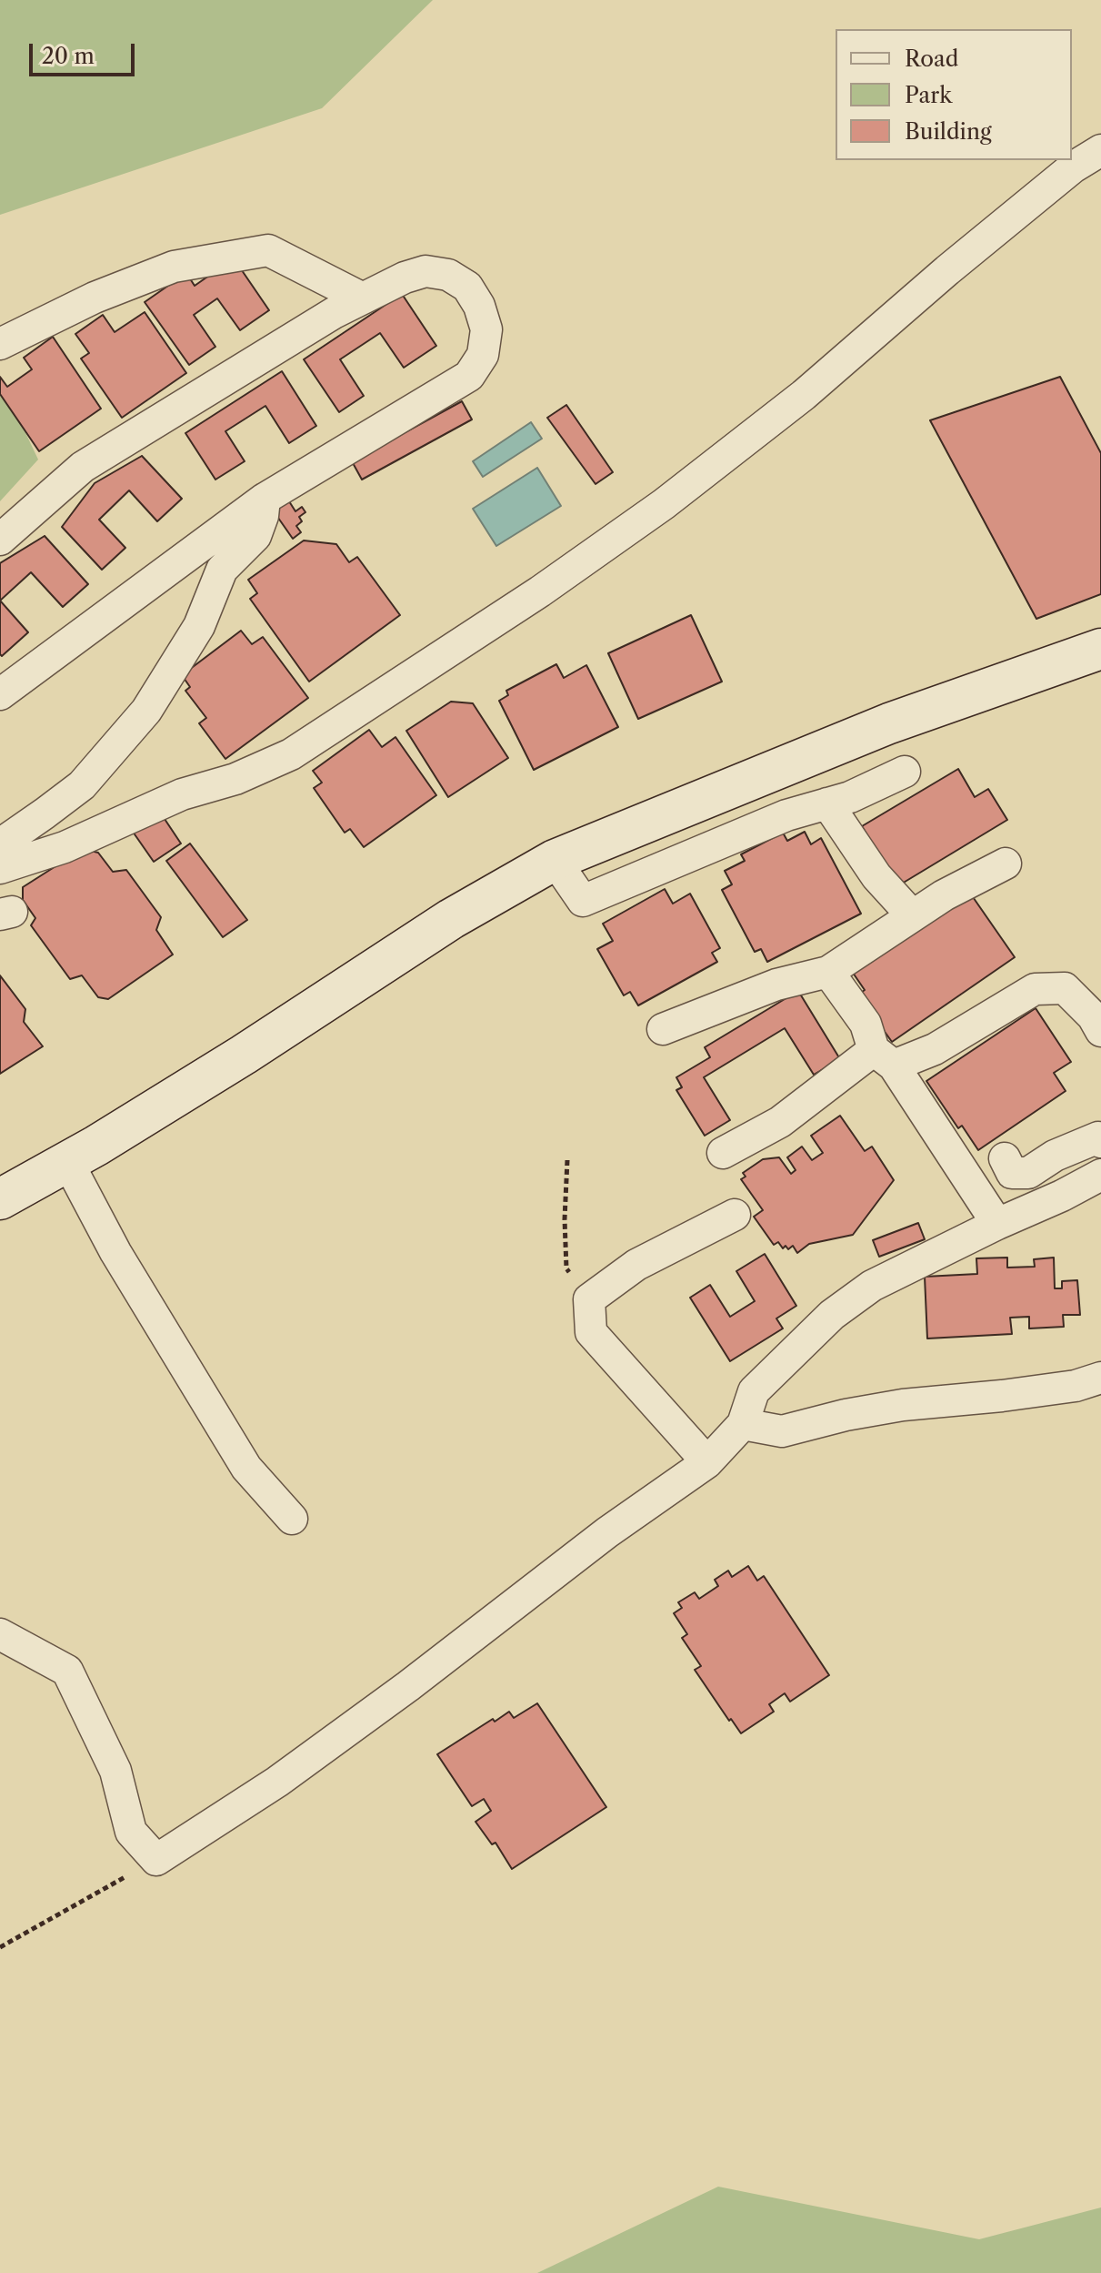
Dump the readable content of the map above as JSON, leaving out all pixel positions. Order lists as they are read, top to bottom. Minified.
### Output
{"legend":["Road","Park","Building"],"scale_bar":"20 m"}
